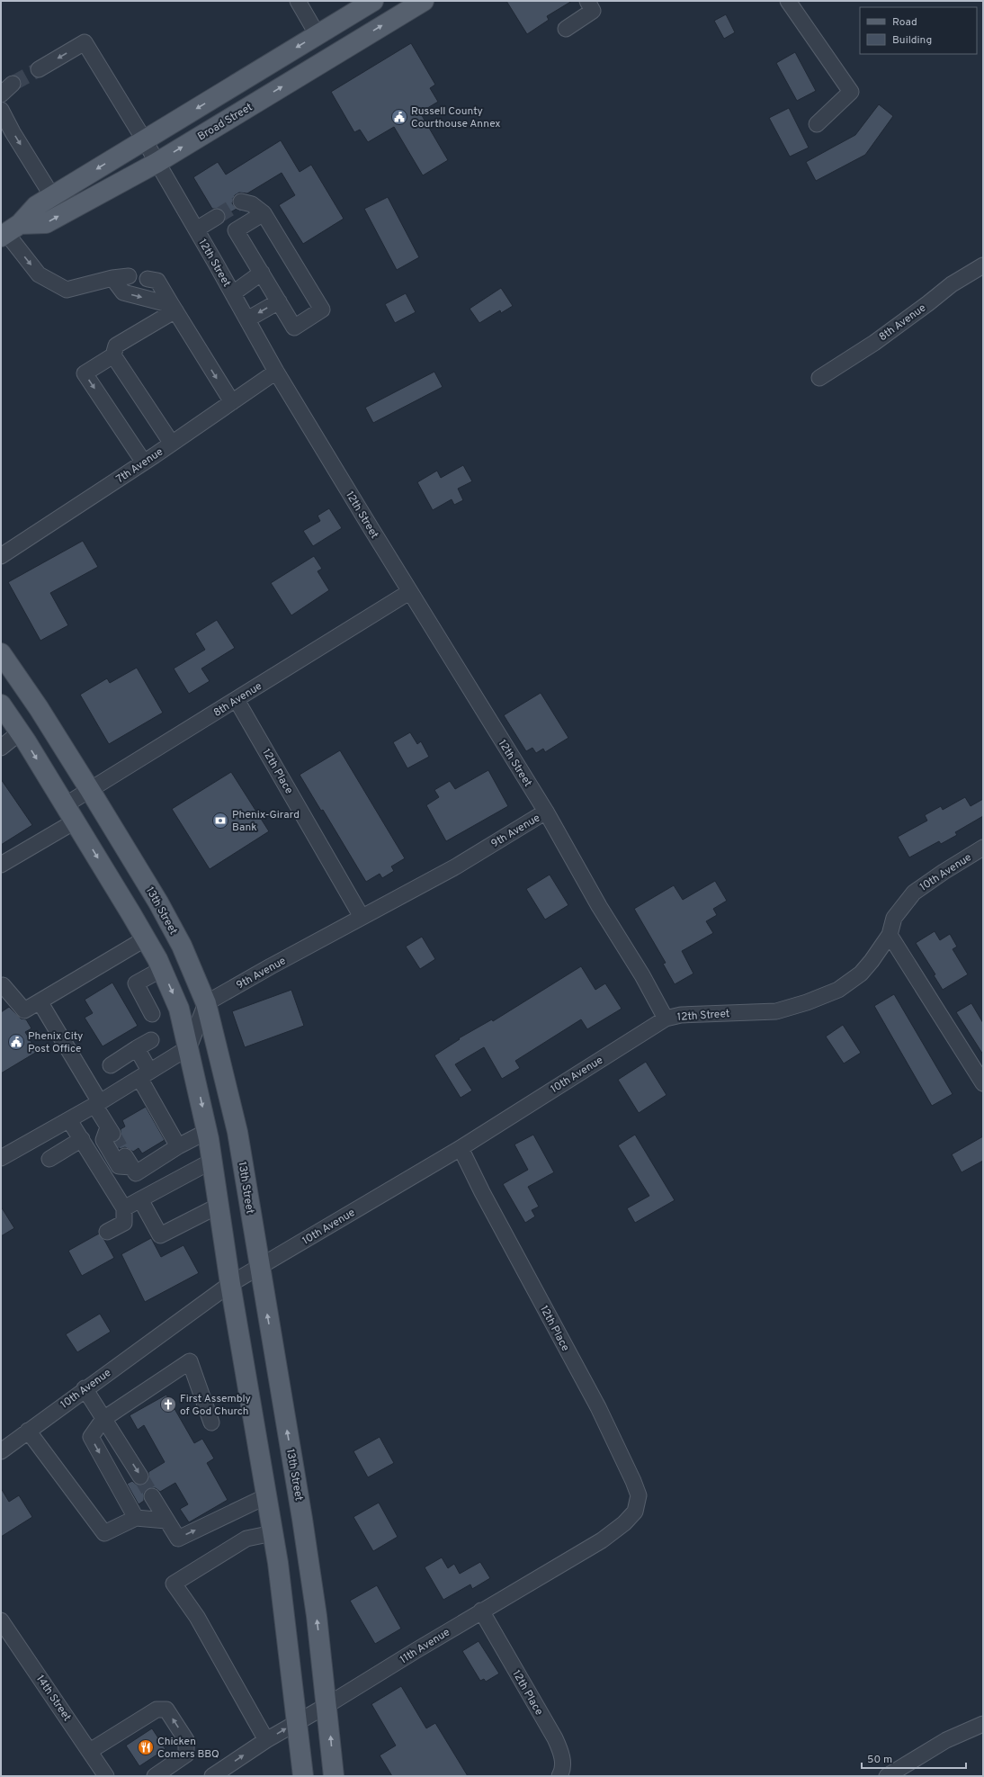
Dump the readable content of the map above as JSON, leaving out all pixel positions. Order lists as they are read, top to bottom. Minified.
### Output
{"streets":{"main road":["Broad Street","13th Street"],"street":["12th Street","8th Avenue","7th Avenue","12th Place","9th Avenue","10th Avenue","11th Avenue","14th Street"]},"crossings":[["Broad Street","12th Street"],["12th Street","8th Avenue"],["12th Street","7th Avenue"],["12th Street","9th Avenue"],["12th Street","10th Avenue"],["8th Avenue","12th Place"],["8th Avenue","13th Street"],["12th Place","9th Avenue"],["12th Place","10th Avenue"],["12th Place","11th Avenue"],["9th Avenue","13th Street"],["10th Avenue","13th Street"],["13th Street","11th Avenue"]],"places":{"public building":["Russell County Courthouse Annex","Phenix City Post Office"],"bank":["Phenix-Girard Bank"],"church":["First Assembly of God Church"],"restaurant":["Chicken Comers BBQ"]},"legend":["Road","Building"],"scale_bar":"50 m"}
